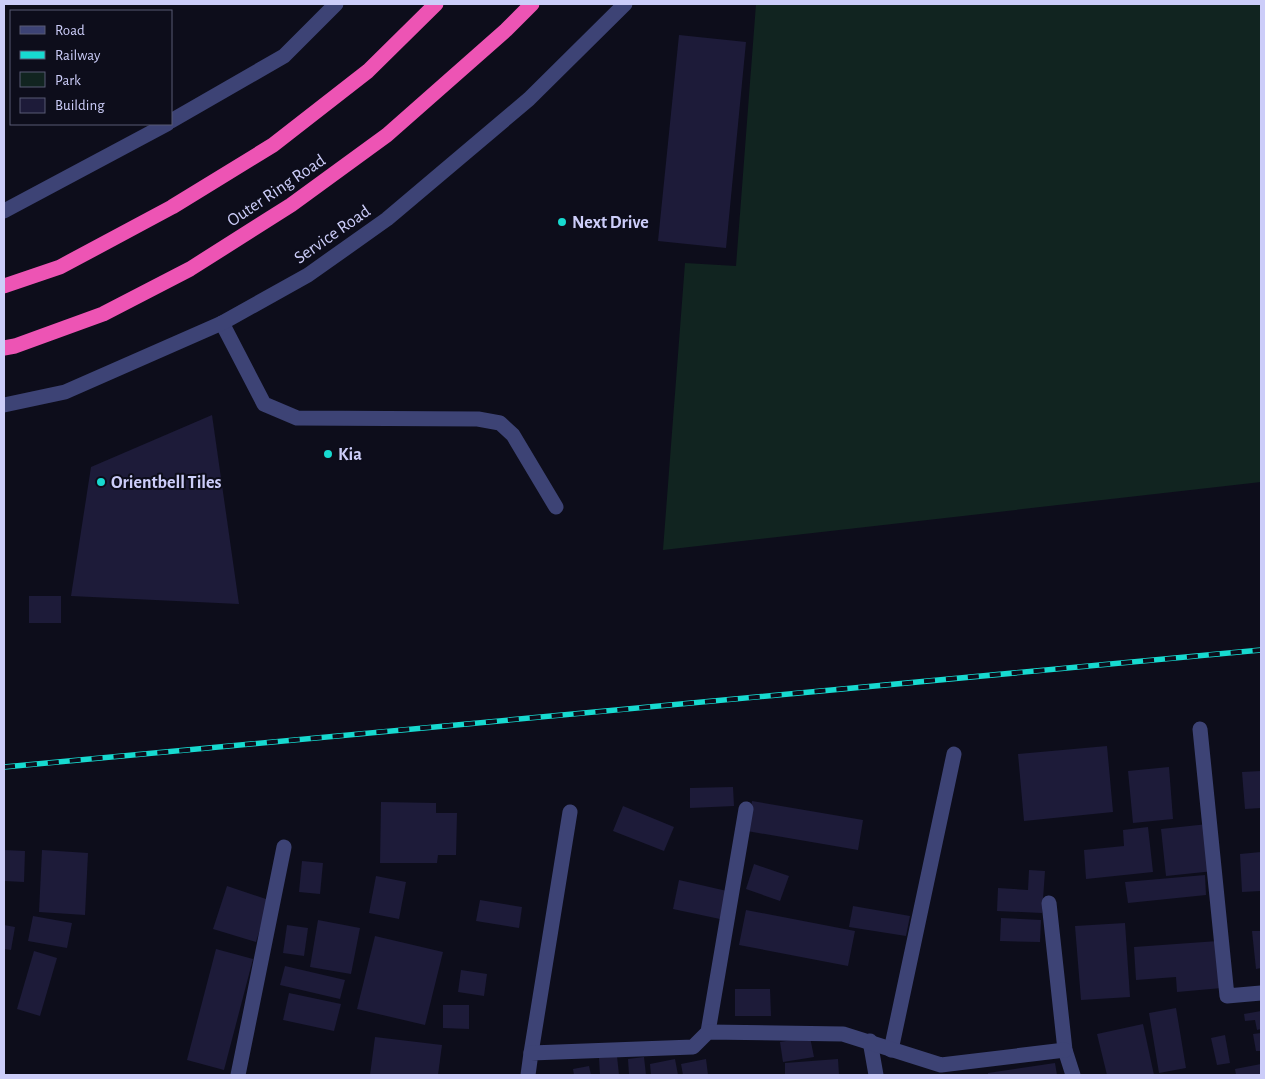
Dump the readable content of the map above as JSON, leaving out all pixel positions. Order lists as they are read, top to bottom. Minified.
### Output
{"streets":{"highway":["Outer Ring Road"],"street":["Service Road"]},"places":["Next Drive","Kia","Orientbell Tiles"],"legend":["Road","Railway","Park","Building"]}
